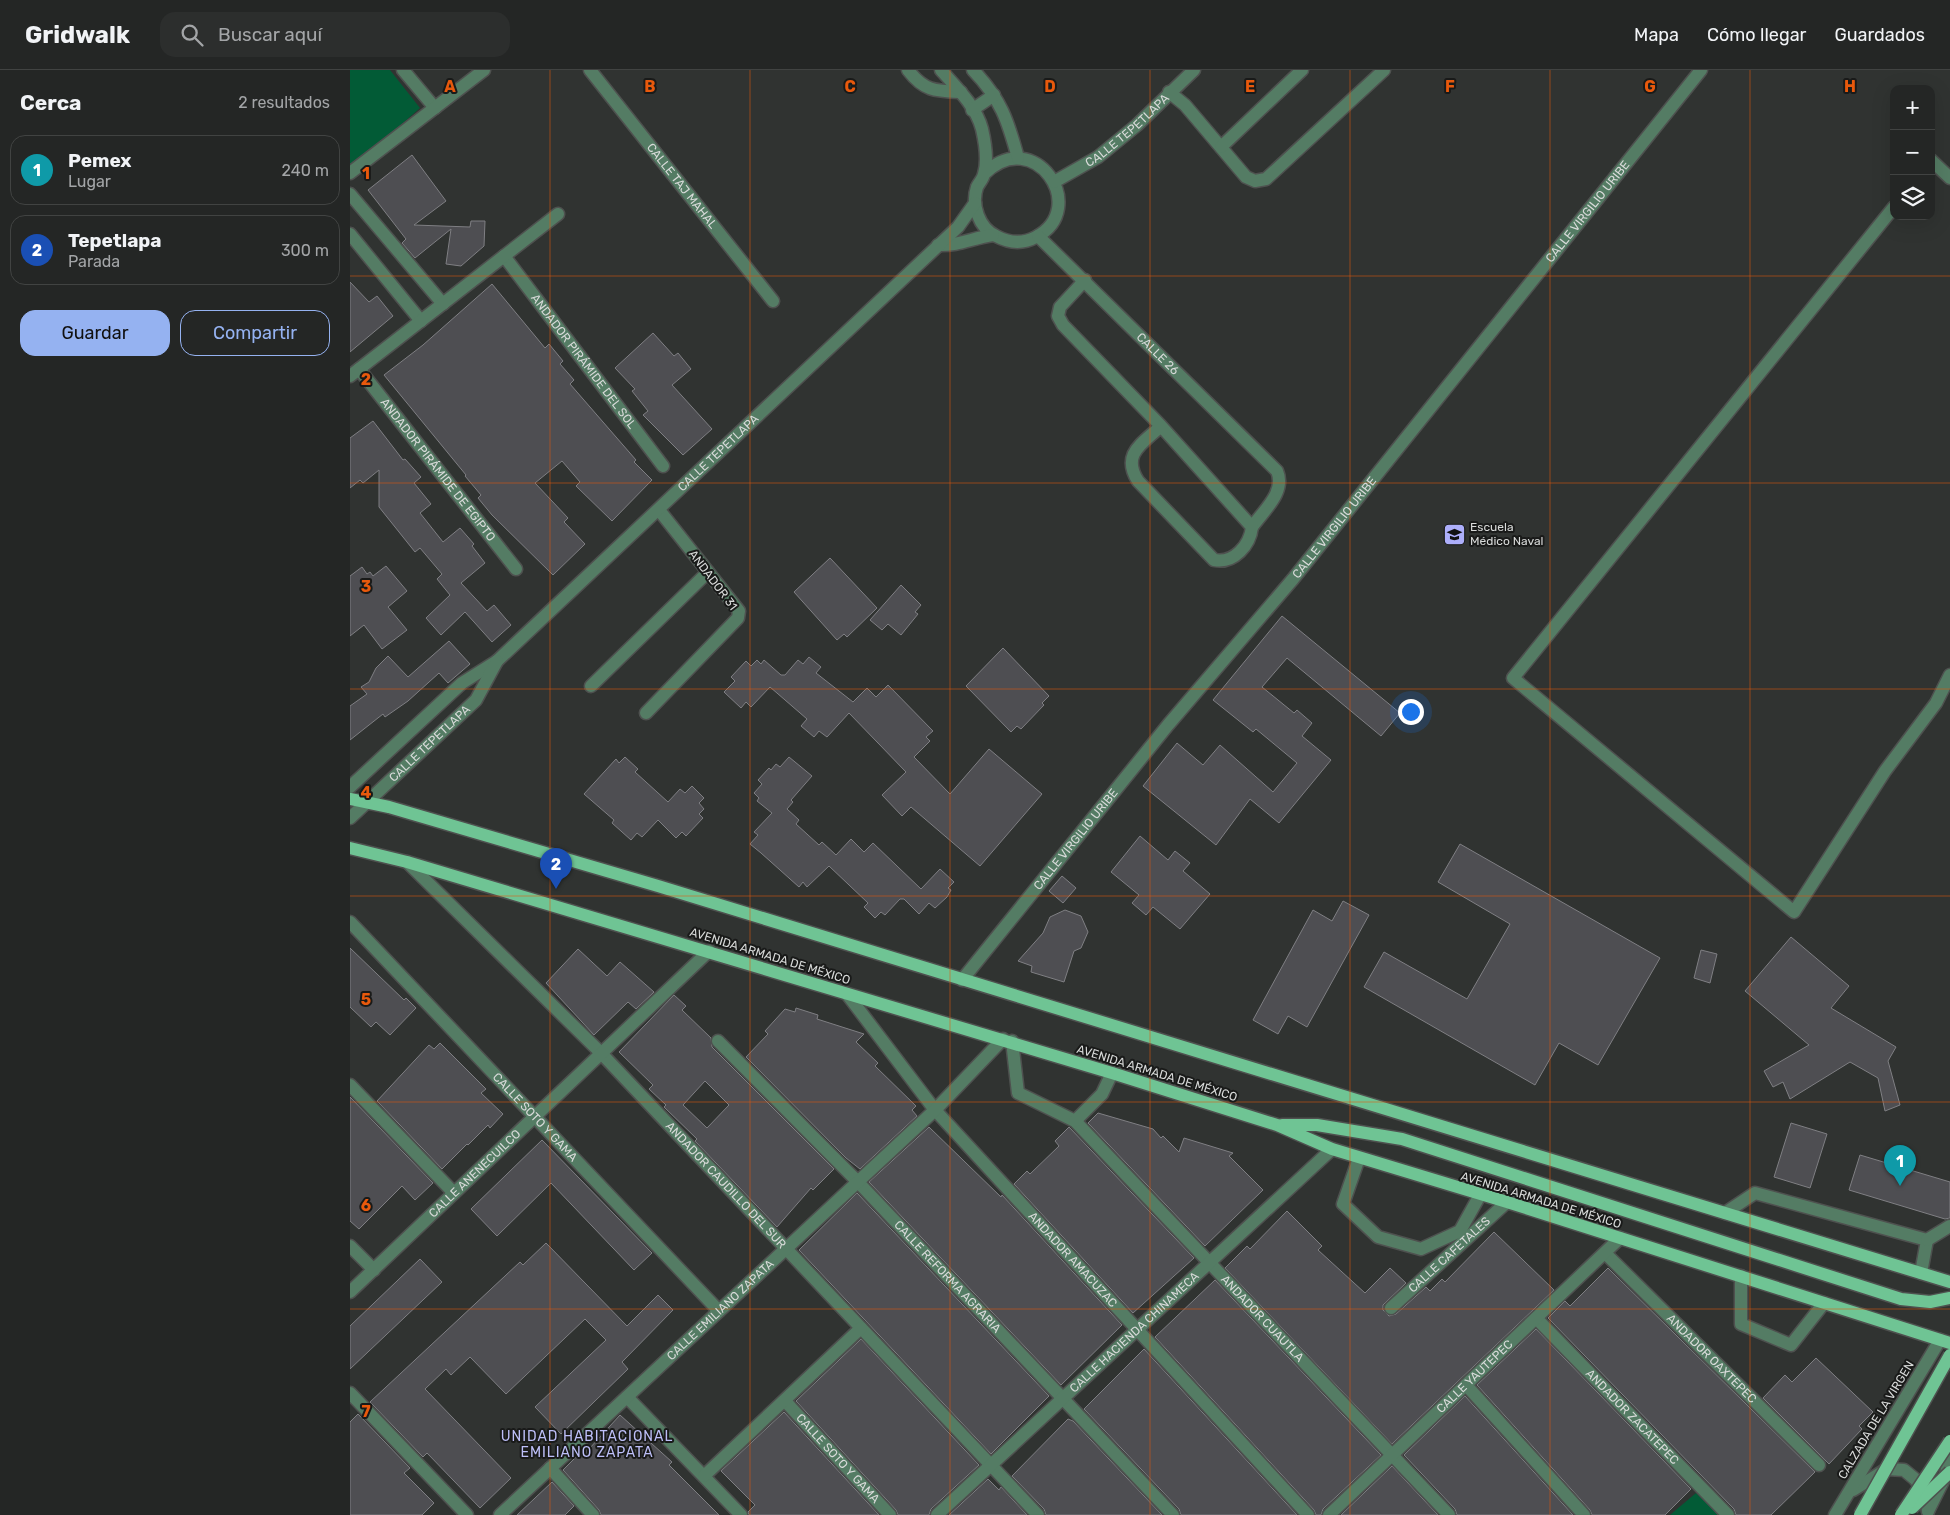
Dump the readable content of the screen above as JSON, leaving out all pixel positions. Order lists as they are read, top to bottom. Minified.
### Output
{"streets":{"main road":["AVENIDA ARMADA DE MÉXICO"],"street":["CALLE TEPETLAPA","CALLE TAJ MAHAL","CALLE VIRGILIO URIBE","CALLE 26","ANDADOR PIRÁMIDE DEL SOL","ANDADOR PIRÁMIDE DE EGIPTO","ANDADOR 31","CALLE SOTO Y GAMA","CALLE ANENECUILCO","ANDADOR CAUDILLO DEL SUR","CALLE CAFETALES","ANDADOR AMACUZAC","CALLE REFORMA AGRARIA","CALLE EMILIANO ZAPATA","ANDADOR CUAUTLA","CALLE HACIENDA CHINAMECA","ANDADOR OAXTEPEC","CALLE YAUTEPEC","ANDADOR ZACATEPEC","CALZADA DE LA VIRGEN"]},"crossings":[["CALLE TEPETLAPA","CALLE 26"],["CALLE TEPETLAPA","ANDADOR 31"],["AVENIDA ARMADA DE MÉXICO","CALLE ANENECUILCO"],["AVENIDA ARMADA DE MÉXICO","ANDADOR CAUDILLO DEL SUR"],["AVENIDA ARMADA DE MÉXICO","CALLE CAFETALES"],["AVENIDA ARMADA DE MÉXICO","ANDADOR AMACUZAC"],["AVENIDA ARMADA DE MÉXICO","CALLE EMILIANO ZAPATA"],["AVENIDA ARMADA DE MÉXICO","ANDADOR CUAUTLA"],["AVENIDA ARMADA DE MÉXICO","CALLE HACIENDA CHINAMECA"],["AVENIDA ARMADA DE MÉXICO","CALLE YAUTEPEC"],["AVENIDA ARMADA DE MÉXICO","CALZADA DE LA VIRGEN"],["CALLE SOTO Y GAMA","CALLE ANENECUILCO"],["CALLE SOTO Y GAMA","CALLE EMILIANO ZAPATA"],["CALLE ANENECUILCO","ANDADOR CAUDILLO DEL SUR"],["ANDADOR CAUDILLO DEL SUR","CALLE EMILIANO ZAPATA"],["ANDADOR CAUDILLO DEL SUR","CALLE HACIENDA CHINAMECA"],["ANDADOR AMACUZAC","CALLE EMILIANO ZAPATA"],["ANDADOR AMACUZAC","CALLE HACIENDA CHINAMECA"],["CALLE REFORMA AGRARIA","CALLE EMILIANO ZAPATA"],["CALLE REFORMA AGRARIA","CALLE HACIENDA CHINAMECA"],["CALLE EMILIANO ZAPATA","ANDADOR CUAUTLA"],["ANDADOR CUAUTLA","CALLE HACIENDA CHINAMECA"],["ANDADOR CUAUTLA","CALLE YAUTEPEC"],["ANDADOR OAXTEPEC","CALLE YAUTEPEC"],["CALLE YAUTEPEC","ANDADOR ZACATEPEC"]],"districts":["UNIDAD HABITACIONAL EMILIANO ZAPATA"],"places":{"school or university":["Escuela Médico Naval"]},"page":{"header":"Gridwalk","search":"Buscar aquí","nav":["Mapa","Cómo llegar","Guardados"],"heading":["Cerca","2 resultados"],"map_buttons":["+","−"],"list":[{"mark":"1","name":"Pemex","note":"Lugar","value":"240 m"},{"mark":"2","name":"Tepetlapa","note":"Parada","value":"300 m"}],"buttons":["Guardar","Compartir"],"pins":["2","1"]},"grid":{"columns":["A","B","C","D","E","F","G","H"],"rows":["1","2","3","4","5","6","7"]}}
